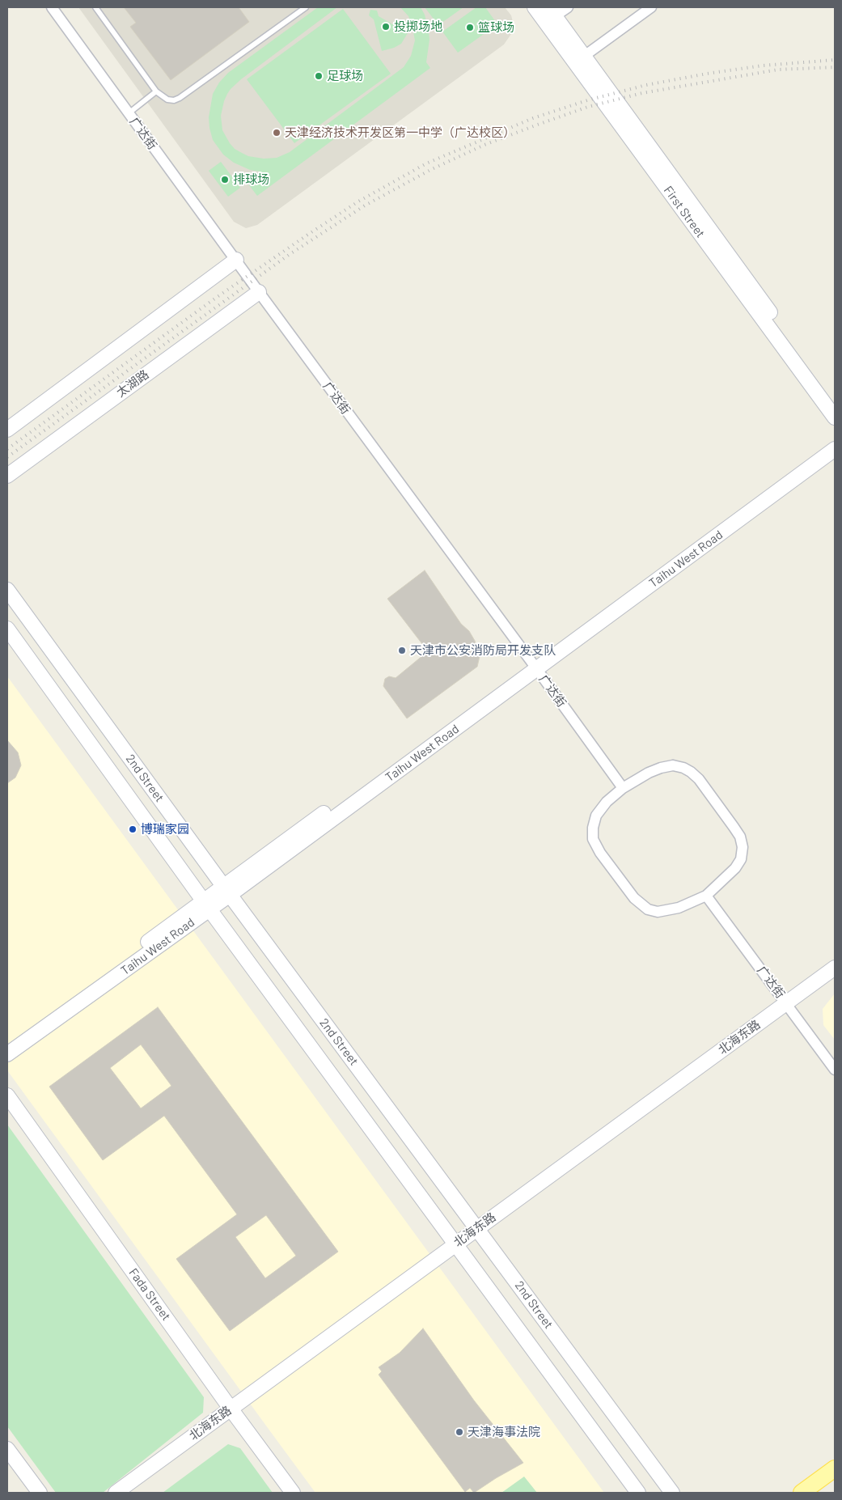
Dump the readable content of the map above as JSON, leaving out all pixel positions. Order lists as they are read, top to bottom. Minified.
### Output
{"streets":{"main road":["First Street","太湖路","Taihu West Road","2nd Street","北海东路","Fada Street"],"street":["广达街"]},"crossings":[["广达街","太湖路"],["广达街","Taihu West Road"],["广达街","北海东路"],["Taihu West Road","2nd Street"],["2nd Street","北海东路"],["北海东路","Fada Street"]],"places":["投掷场地","篮球场","足球场","天津经济技术开发区第一中学（广达校区）","排球场","天津市公安消防局开发支队","博瑞家园","天津海事法院"]}
